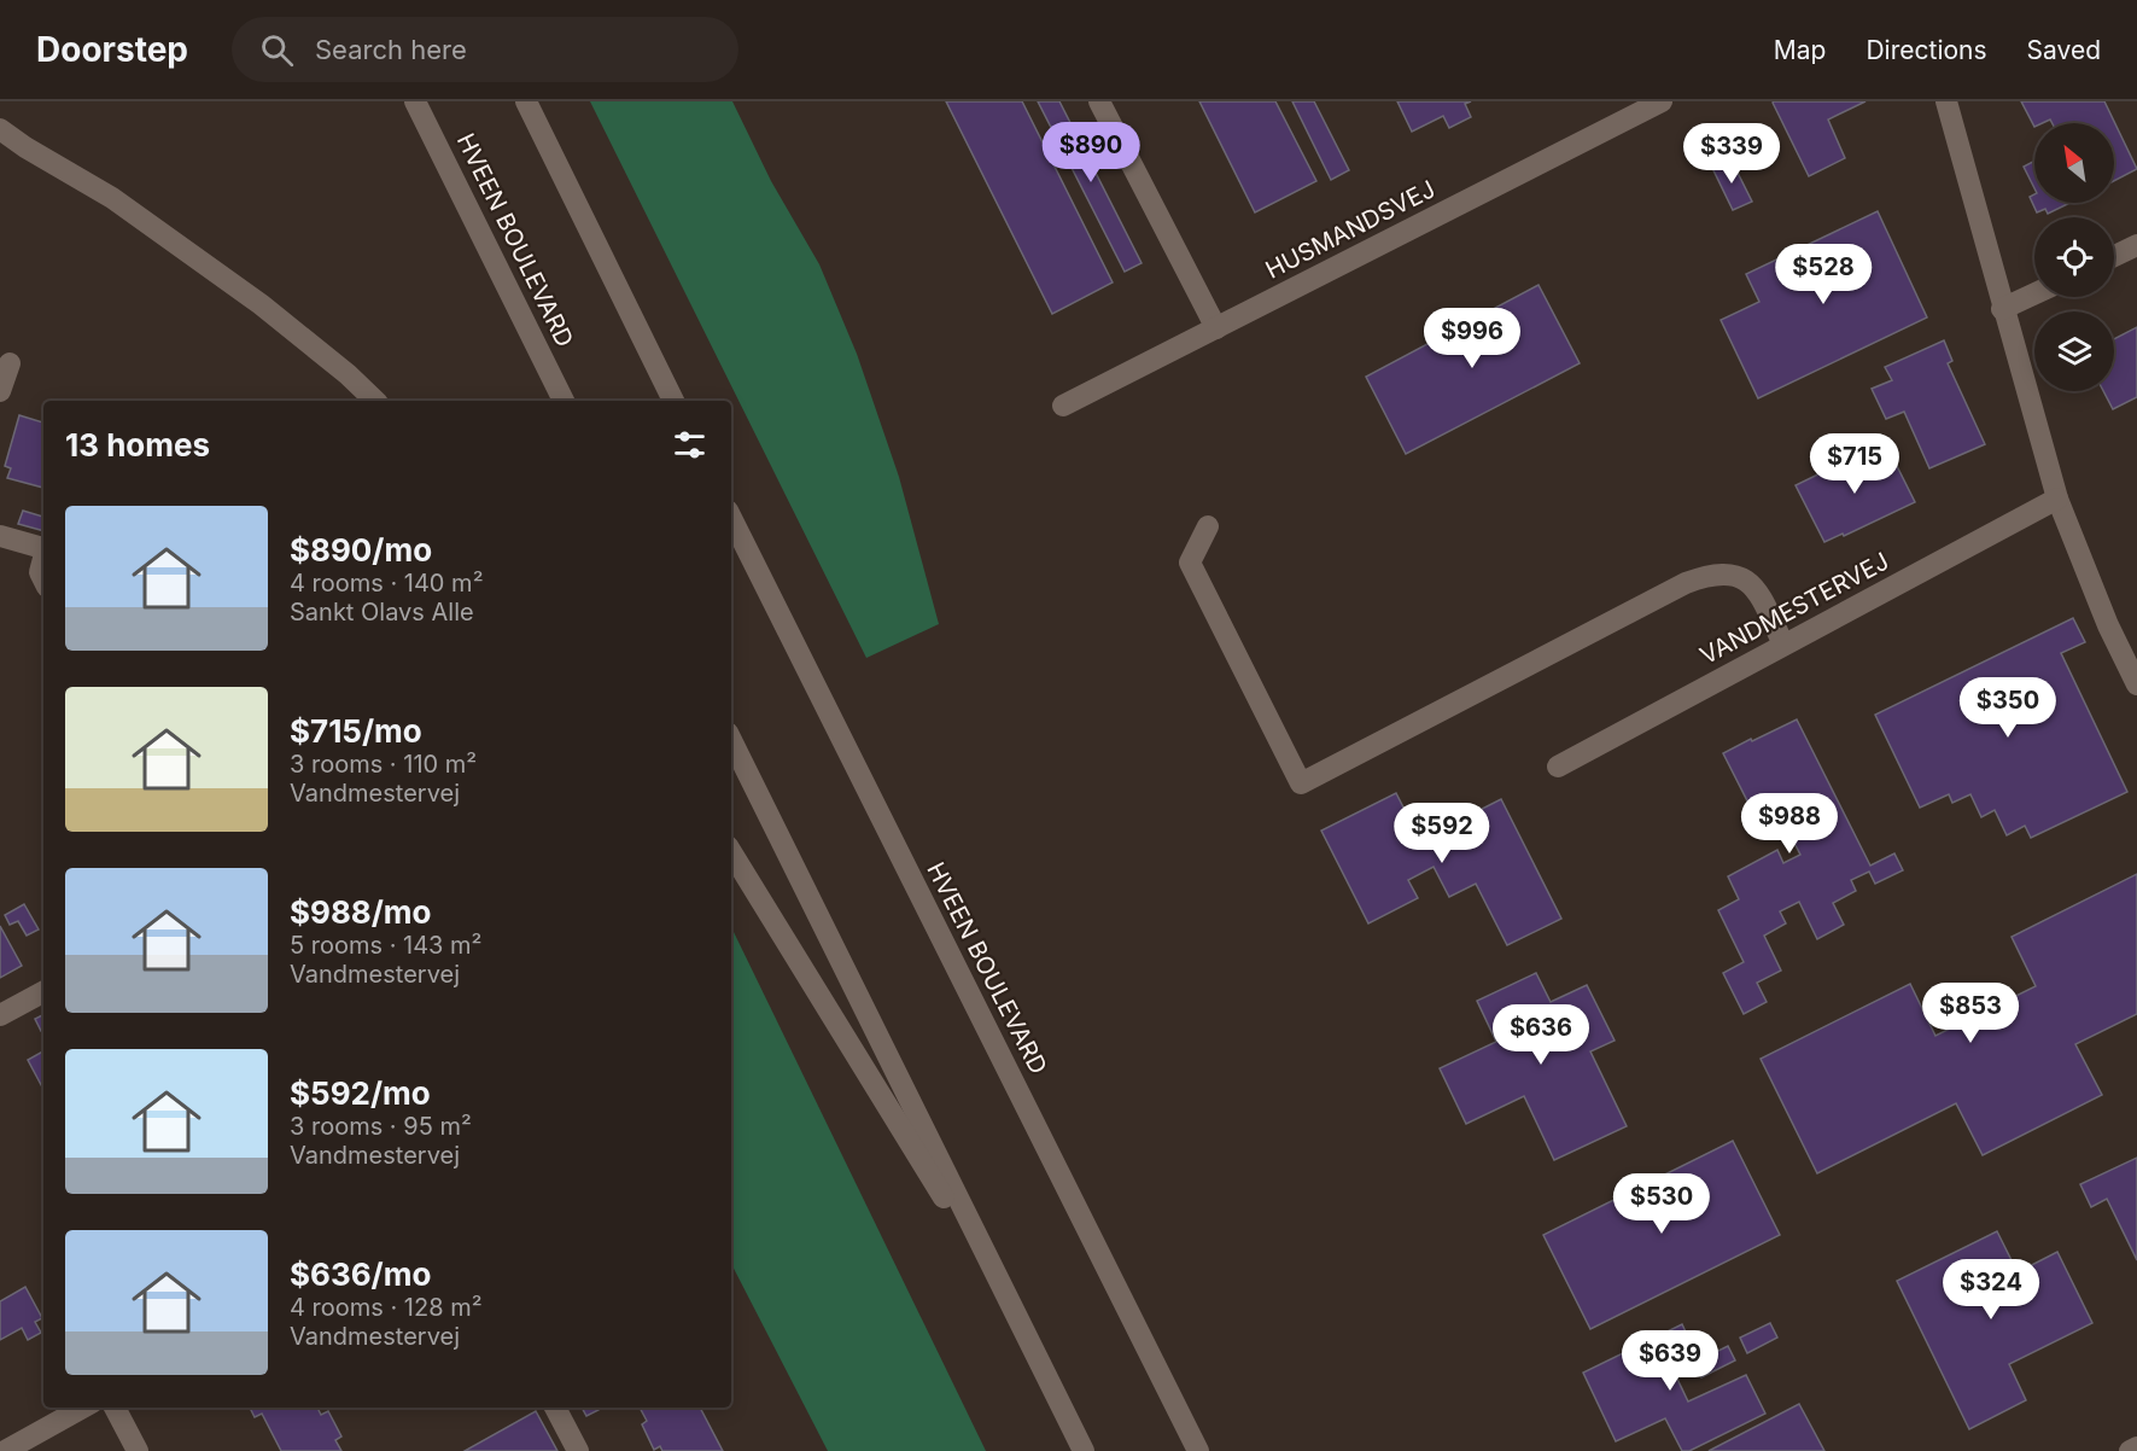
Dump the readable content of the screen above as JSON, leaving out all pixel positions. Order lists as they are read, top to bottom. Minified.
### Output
{"streets":{"street":["HUSMANDSVEJ","HVEEN BOULEVARD","VANDMESTERVEJ"]},"north":"top left","page":{"header":"Doorstep","search":"Search here","nav":["Map","Directions","Saved"],"price":["$890","$339","$528","$996","$715","$350","$988","$592","$853","$636","$530","$324","$639"],"heading":"13 homes","list":[{"name":"$890/mo","note":"4 rooms · 140 m² · Sankt Olavs Alle"},{"name":"$715/mo","note":"3 rooms · 110 m² · Vandmestervej"},{"name":"$988/mo","note":"5 rooms · 143 m² · Vandmestervej"},{"name":"$592/mo","note":"3 rooms · 95 m² · Vandmestervej"},{"name":"$636/mo","note":"4 rooms · 128 m² · Vandmestervej"}]}}
